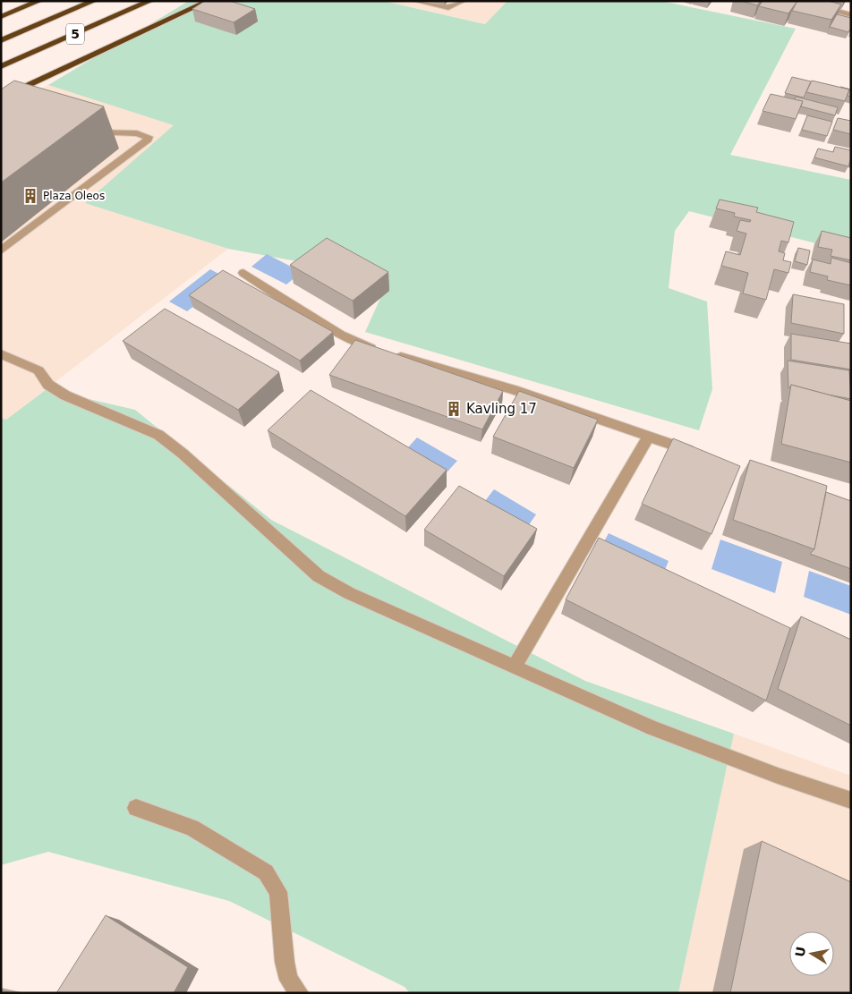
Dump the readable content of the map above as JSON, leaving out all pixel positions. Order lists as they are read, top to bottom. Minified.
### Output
{"streets":{"highway":["5"]},"places":{"building":["Plaza Oleos","Kavling 17"]},"north":"left"}
